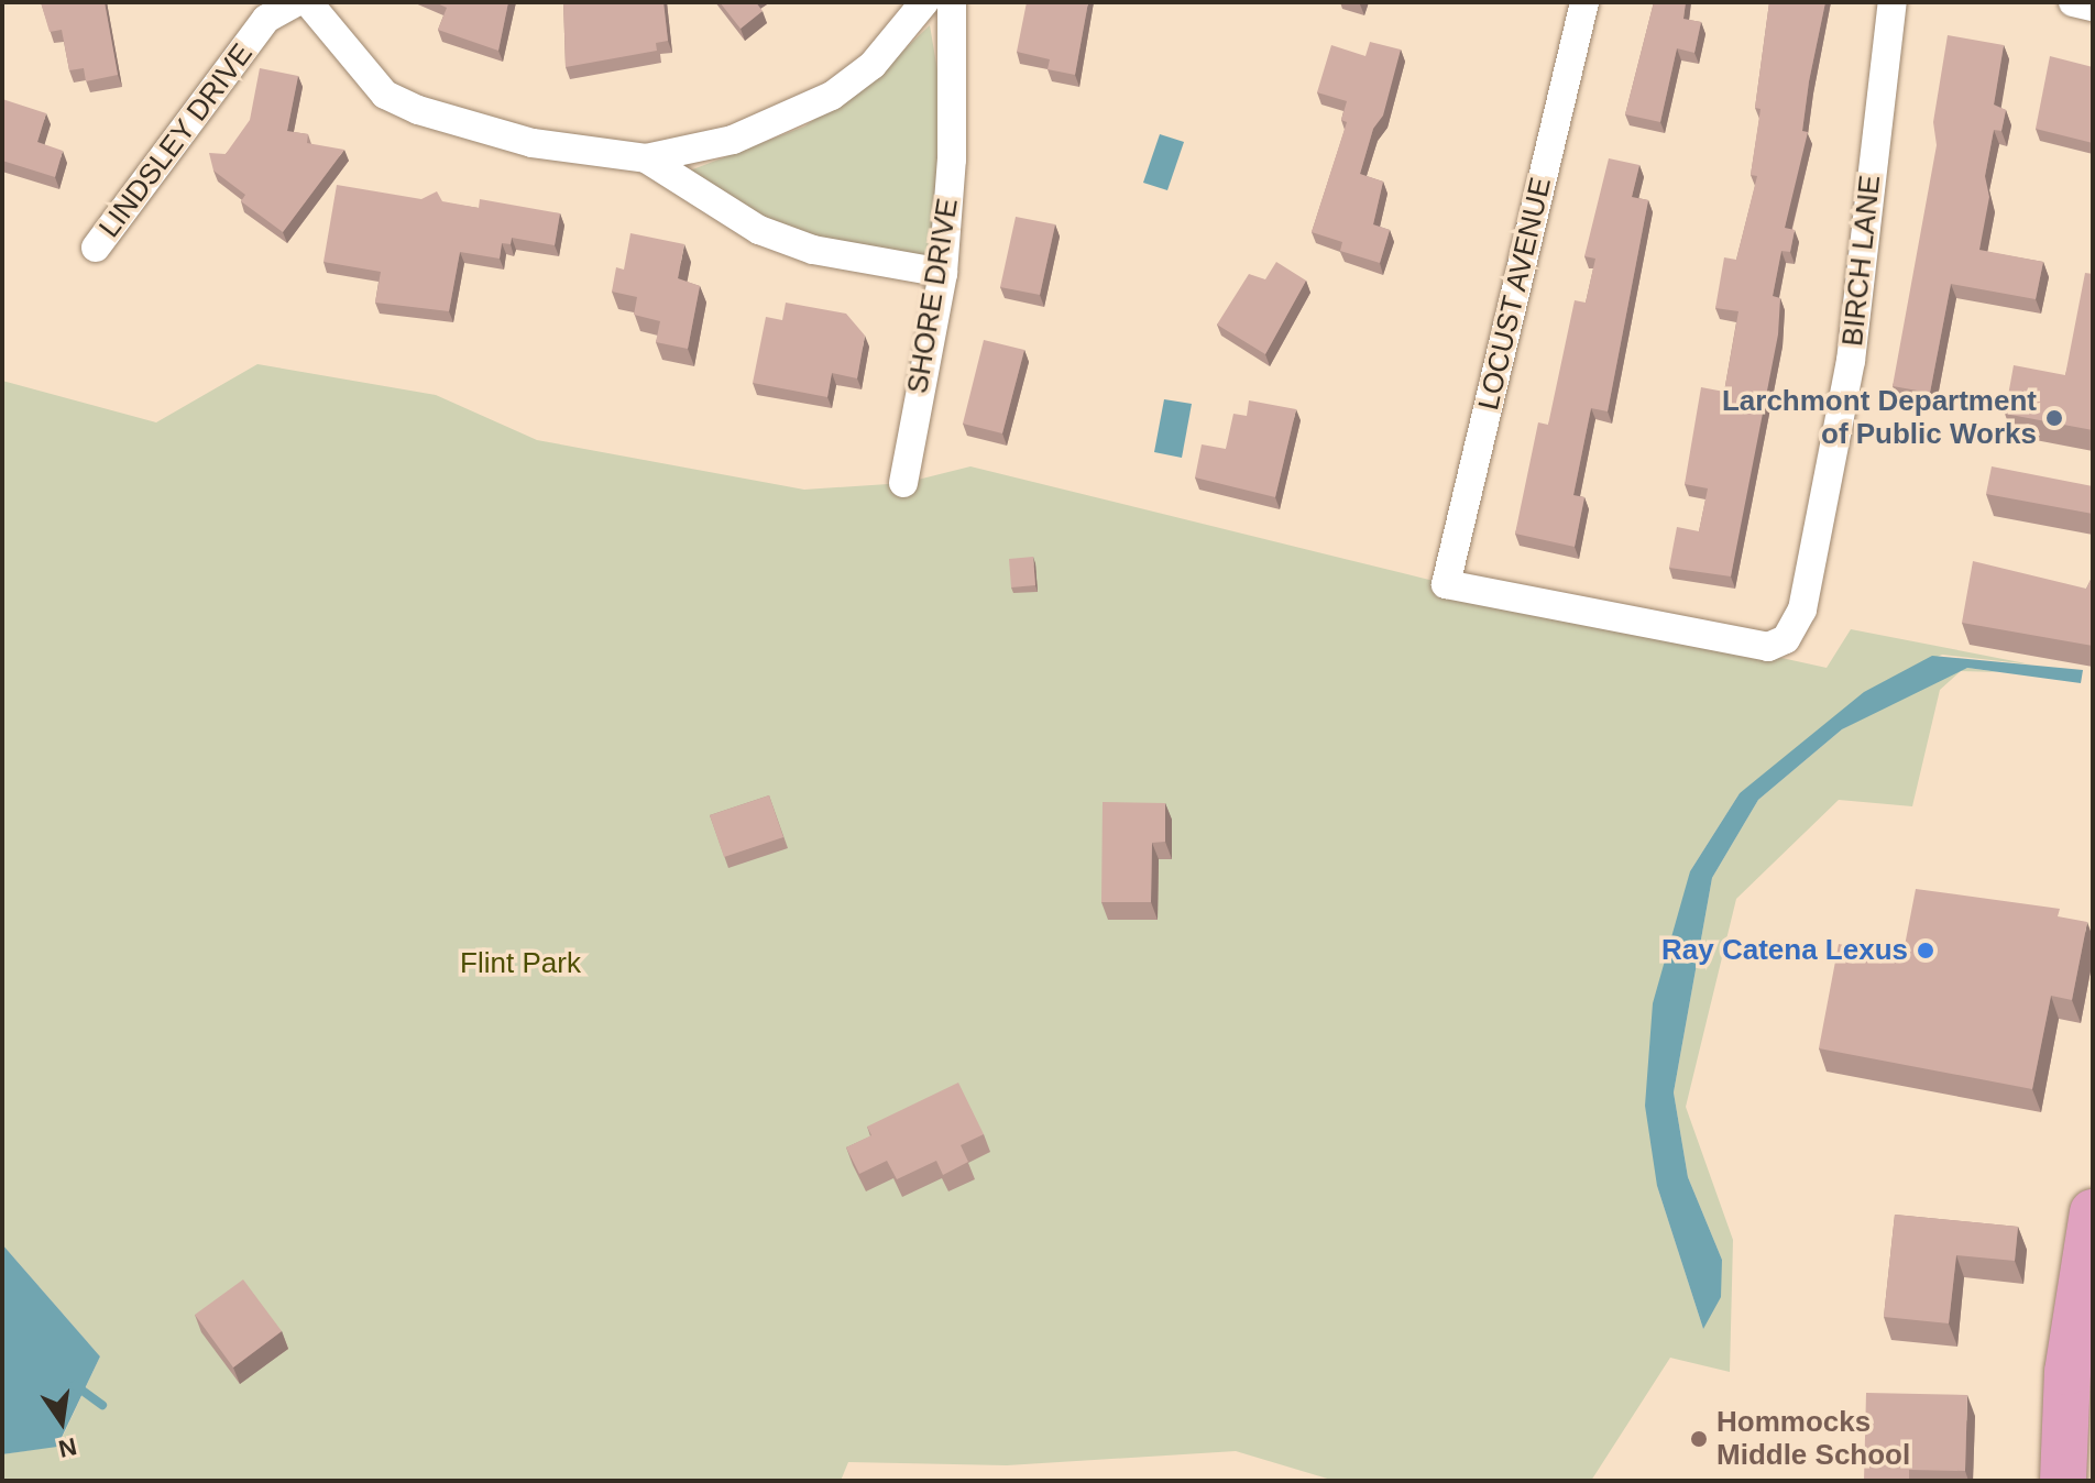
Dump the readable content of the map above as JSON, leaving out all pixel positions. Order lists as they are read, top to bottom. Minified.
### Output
{"streets":{"street":["LINDSLEY DRIVE","BIRCH LANE","LOCUST AVENUE","SHORE DRIVE"]},"crossings":[["BIRCH LANE","LOCUST AVENUE"]],"parks":["Flint Park"],"places":["Larchmont Department of Public Works","Ray Catena Lexus","Hommocks Middle School"],"north":"bottom"}
